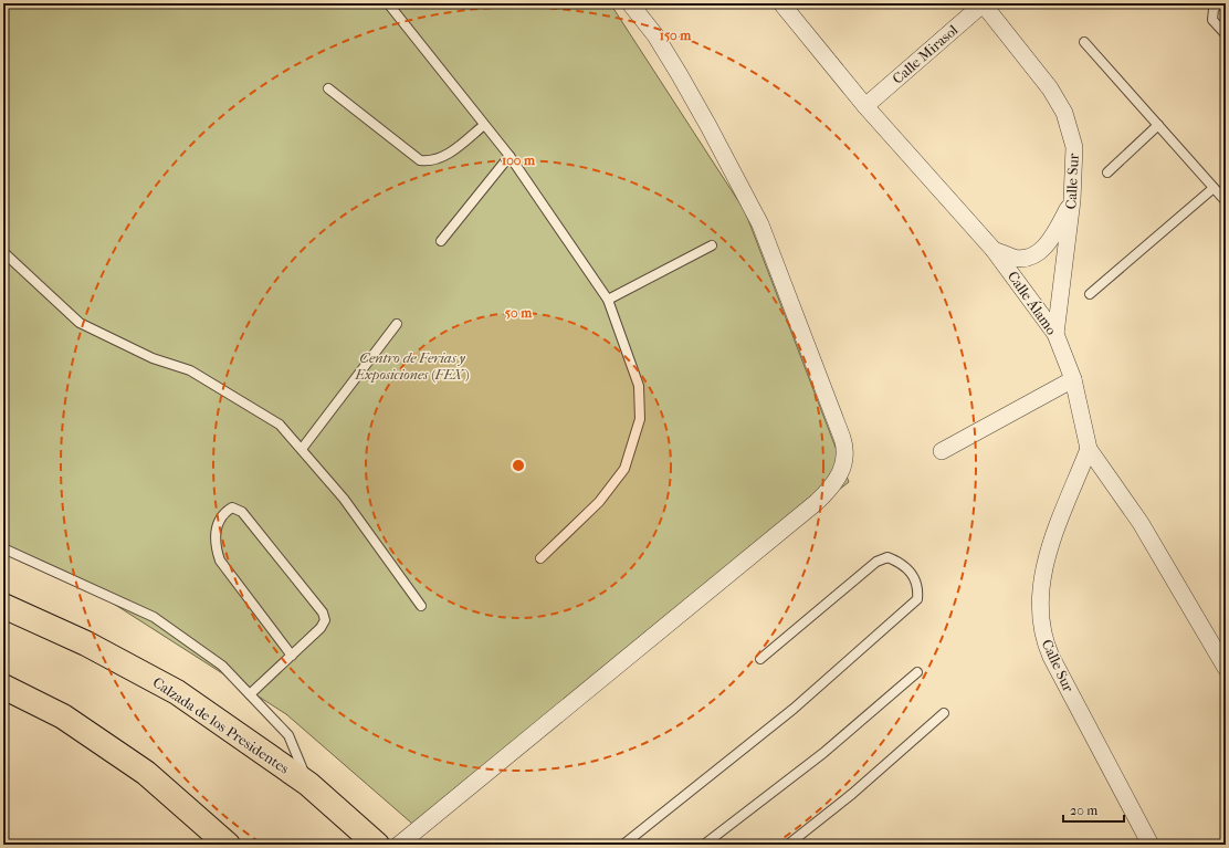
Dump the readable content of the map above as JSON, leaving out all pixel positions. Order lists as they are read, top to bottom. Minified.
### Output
{"streets":{"highway":["Calzada de los Presidentes"],"street":["Calle Mirasol","Calle Sur","Calle Álamo"]},"crossings":[["Calle Mirasol","Calle Sur"],["Calle Mirasol","Calle Álamo"],["Calle Sur","Calle Álamo"]],"parks":["Centro de Ferias y Exposiciones (FEX)"],"scale_bar":"20 m","rings":["150 m","100 m","50 m"]}
